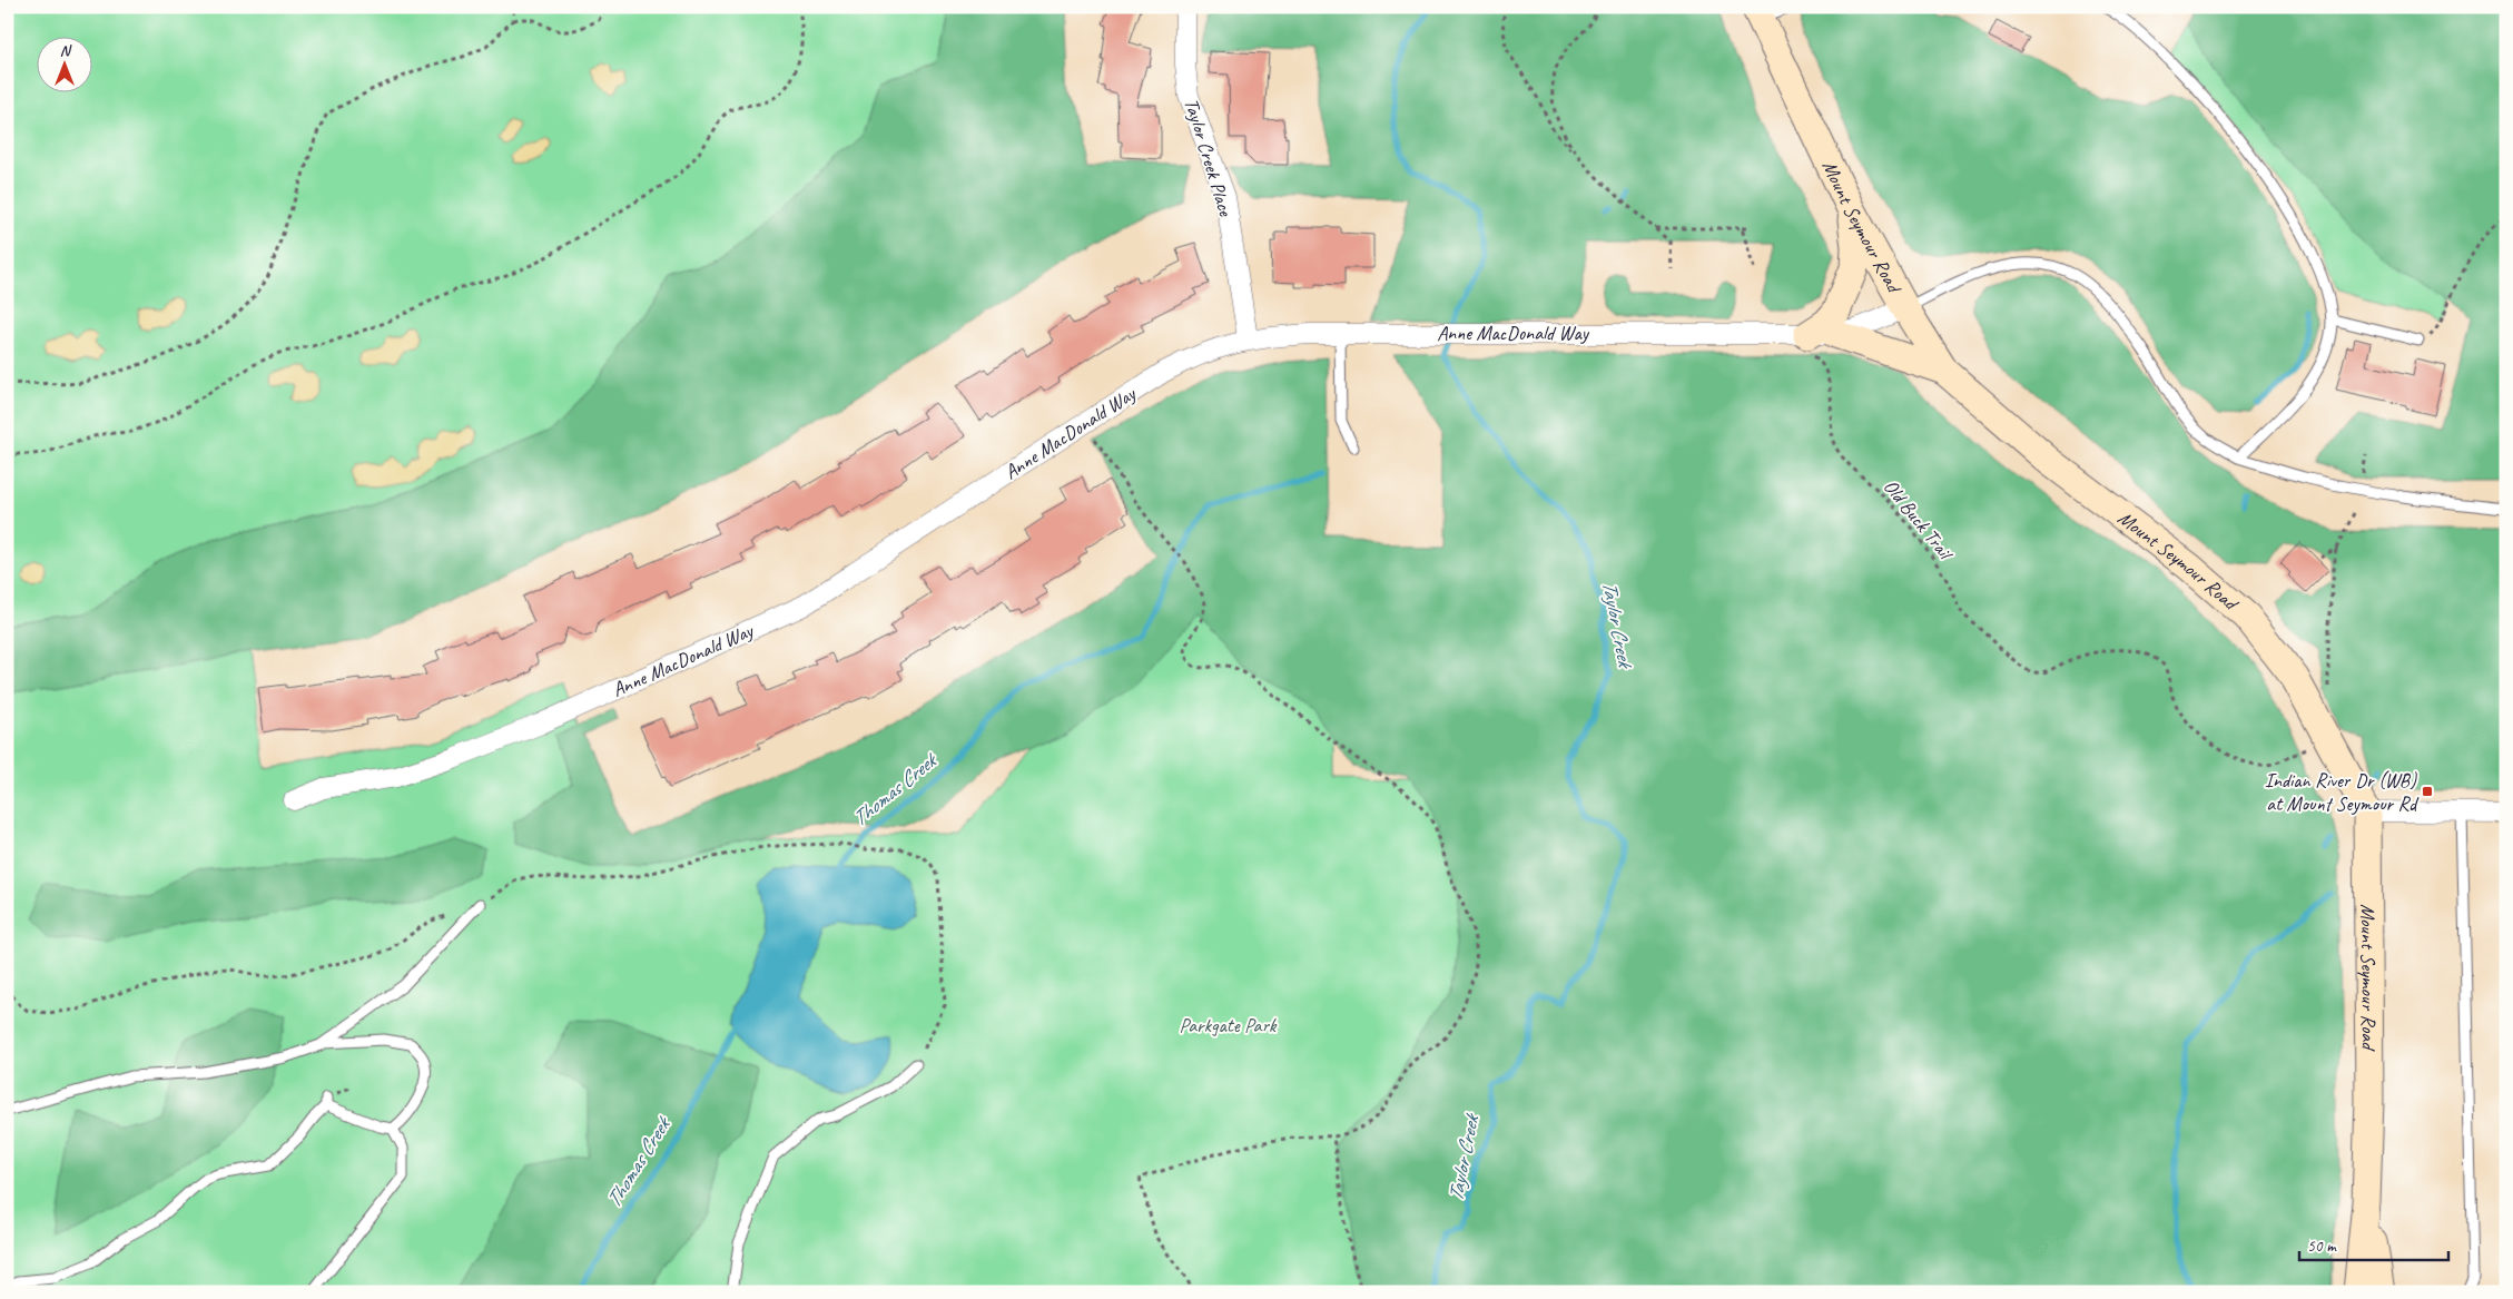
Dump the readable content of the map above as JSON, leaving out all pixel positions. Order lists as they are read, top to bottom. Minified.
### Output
{"streets":{"street":["Taylor Creek Place","Mount Seymour Road","Anne MacDonald Way"],"path":["Old Buck Trail"]},"crossings":[["Taylor Creek Place","Anne MacDonald Way"],["Mount Seymour Road","Anne MacDonald Way"],["Mount Seymour Road","Old Buck Trail"],["Anne MacDonald Way","Old Buck Trail"]],"water":["Taylor Creek","Thomas Creek"],"parks":["Parkgate Park"],"places":{"transit":["Indian River Dr (WB) at Mount Seymour Rd"]},"scale_bar":"50 m","north":"top"}
